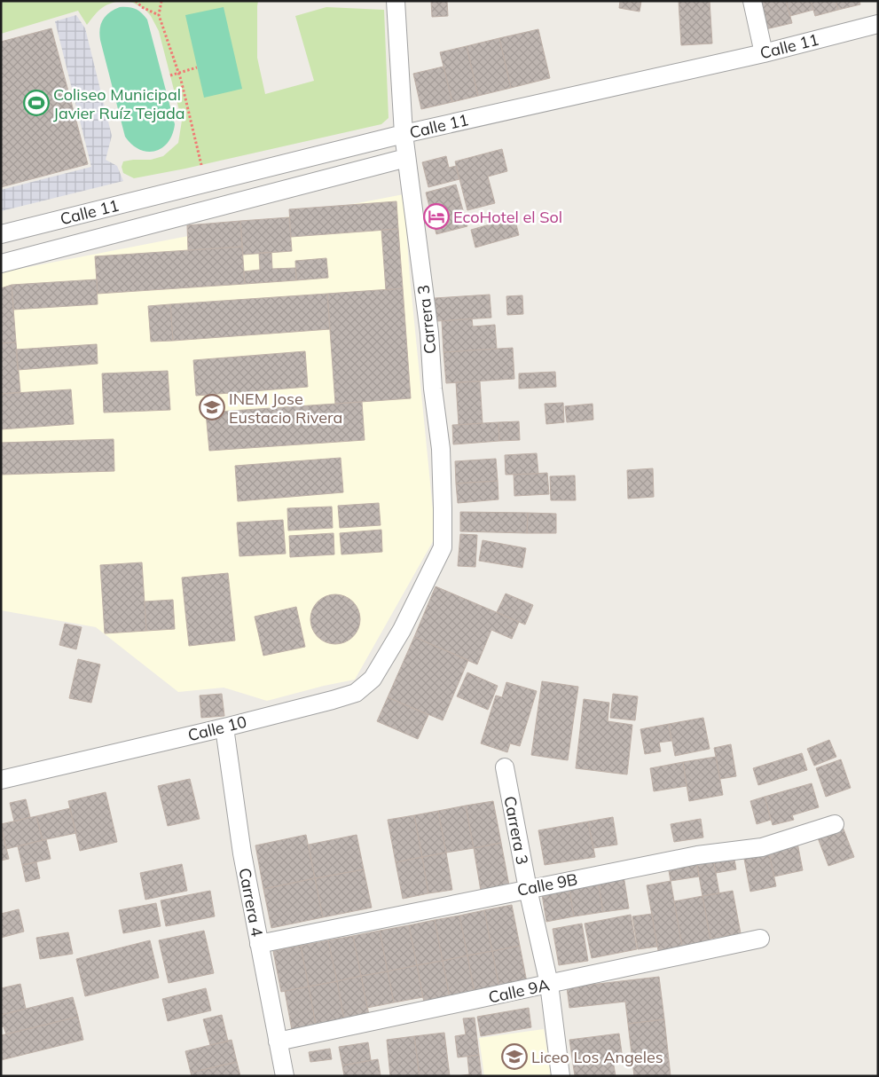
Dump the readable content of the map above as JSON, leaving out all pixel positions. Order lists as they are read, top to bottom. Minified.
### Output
{"streets":{"street":["Calle 11","Carrera 3","Calle 10","Calle 9B","Carrera 4","Calle 9A"]},"crossings":[["Calle 11","Carrera 3"],["Carrera 3","Calle 10"],["Carrera 3","Calle 9B"],["Carrera 3","Calle 9A"],["Calle 10","Carrera 4"],["Calle 9B","Carrera 4"],["Carrera 4","Calle 9A"]],"places":{"sports":["Coliseo Municipal Javier Ruíz Tejada"],"hotel":["EcoHotel el Sol"],"school or university":["INEM Jose Eustacio Rivera","Liceo Los Angeles"]}}
